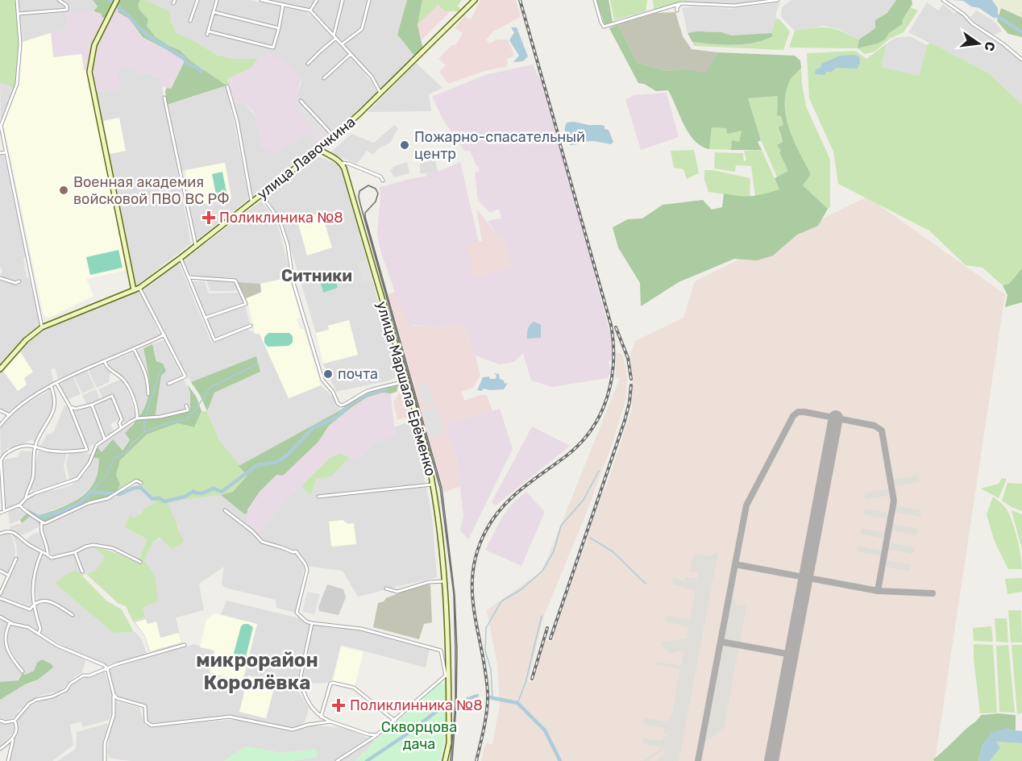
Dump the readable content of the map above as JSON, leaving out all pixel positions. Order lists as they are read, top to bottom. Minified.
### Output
{"streets":{"main road":["улица Лавочкина","улица Маршала Ерёменко"]},"districts":["Ситники","микрорайон Королёвка"],"parks":["Скворцова дача"],"places":{"other":["Пожарно-спасательный центр","Военная академия войсковой ПВО ВС РФ","почта"],"health":["Поликлиника №8","Поликлинника №8"]},"north":"right"}
